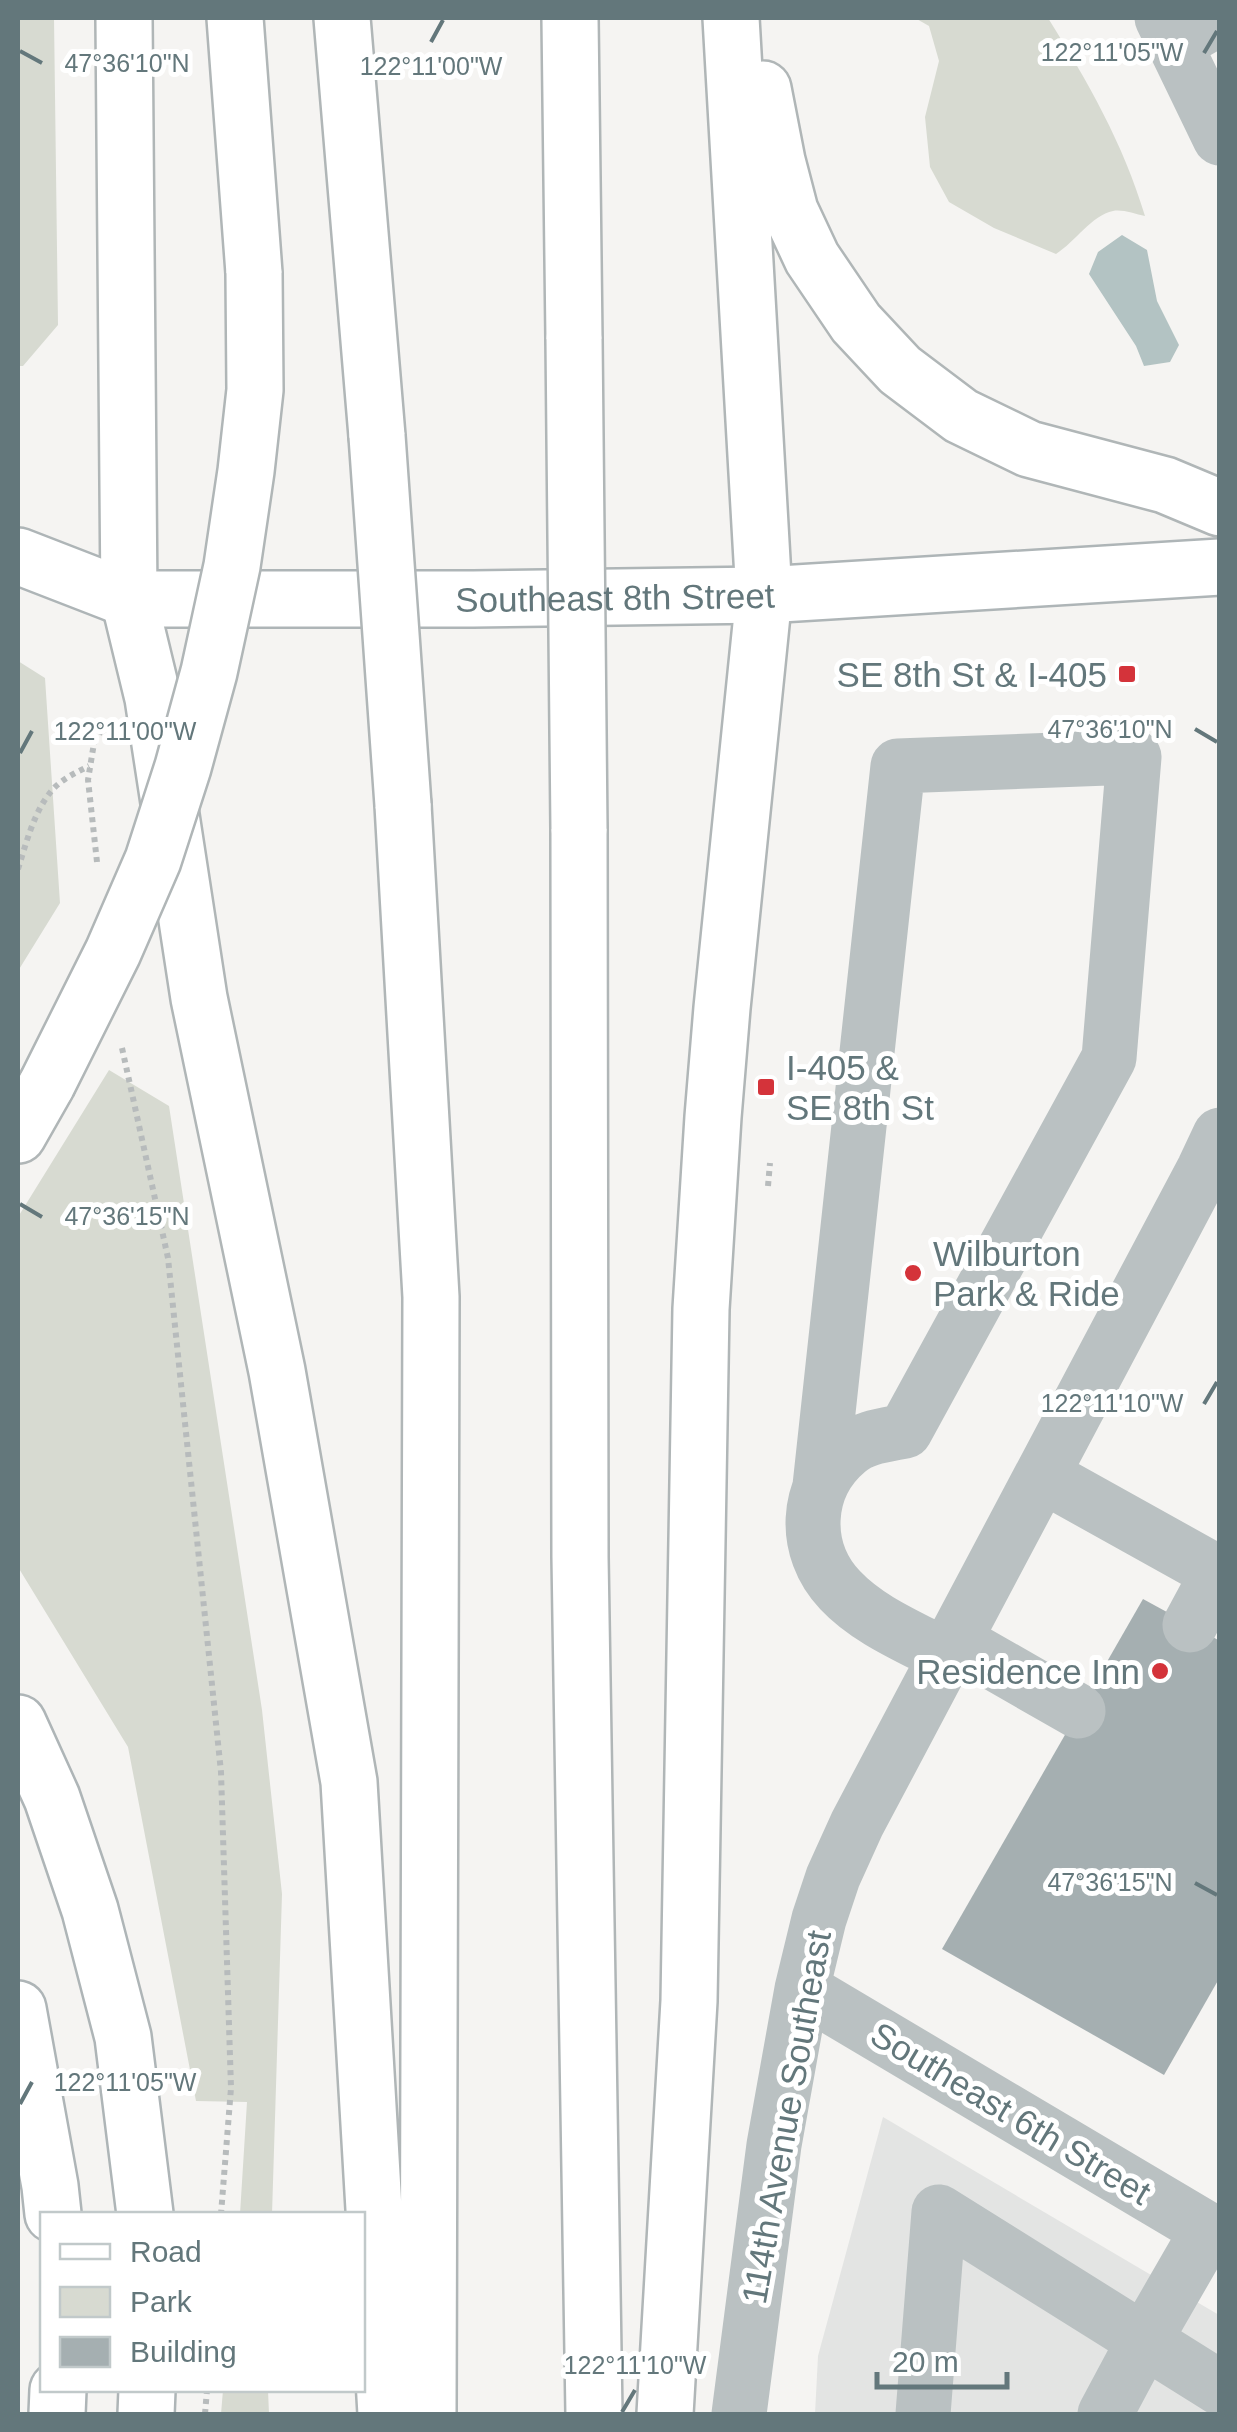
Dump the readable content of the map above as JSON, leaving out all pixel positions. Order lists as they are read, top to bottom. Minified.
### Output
{"streets":{"main road":["Southeast 8th Street"],"street":["Southeast 6th Street","114th Avenue Southeast"]},"crossings":[["Southeast 6th Street","114th Avenue Southeast"]],"places":{"transit":["SE 8th St & I-405","I-405 & SE 8th St"],"other":["Wilburton Park & Ride","Residence Inn"]},"legend":["Road","Park","Building"],"scale_bar":"20 m","coordinates":["122°11'05\"W","47°36'10\"N","122°11'00\"W","47°36'15\"N","122°11'10\"W"]}
